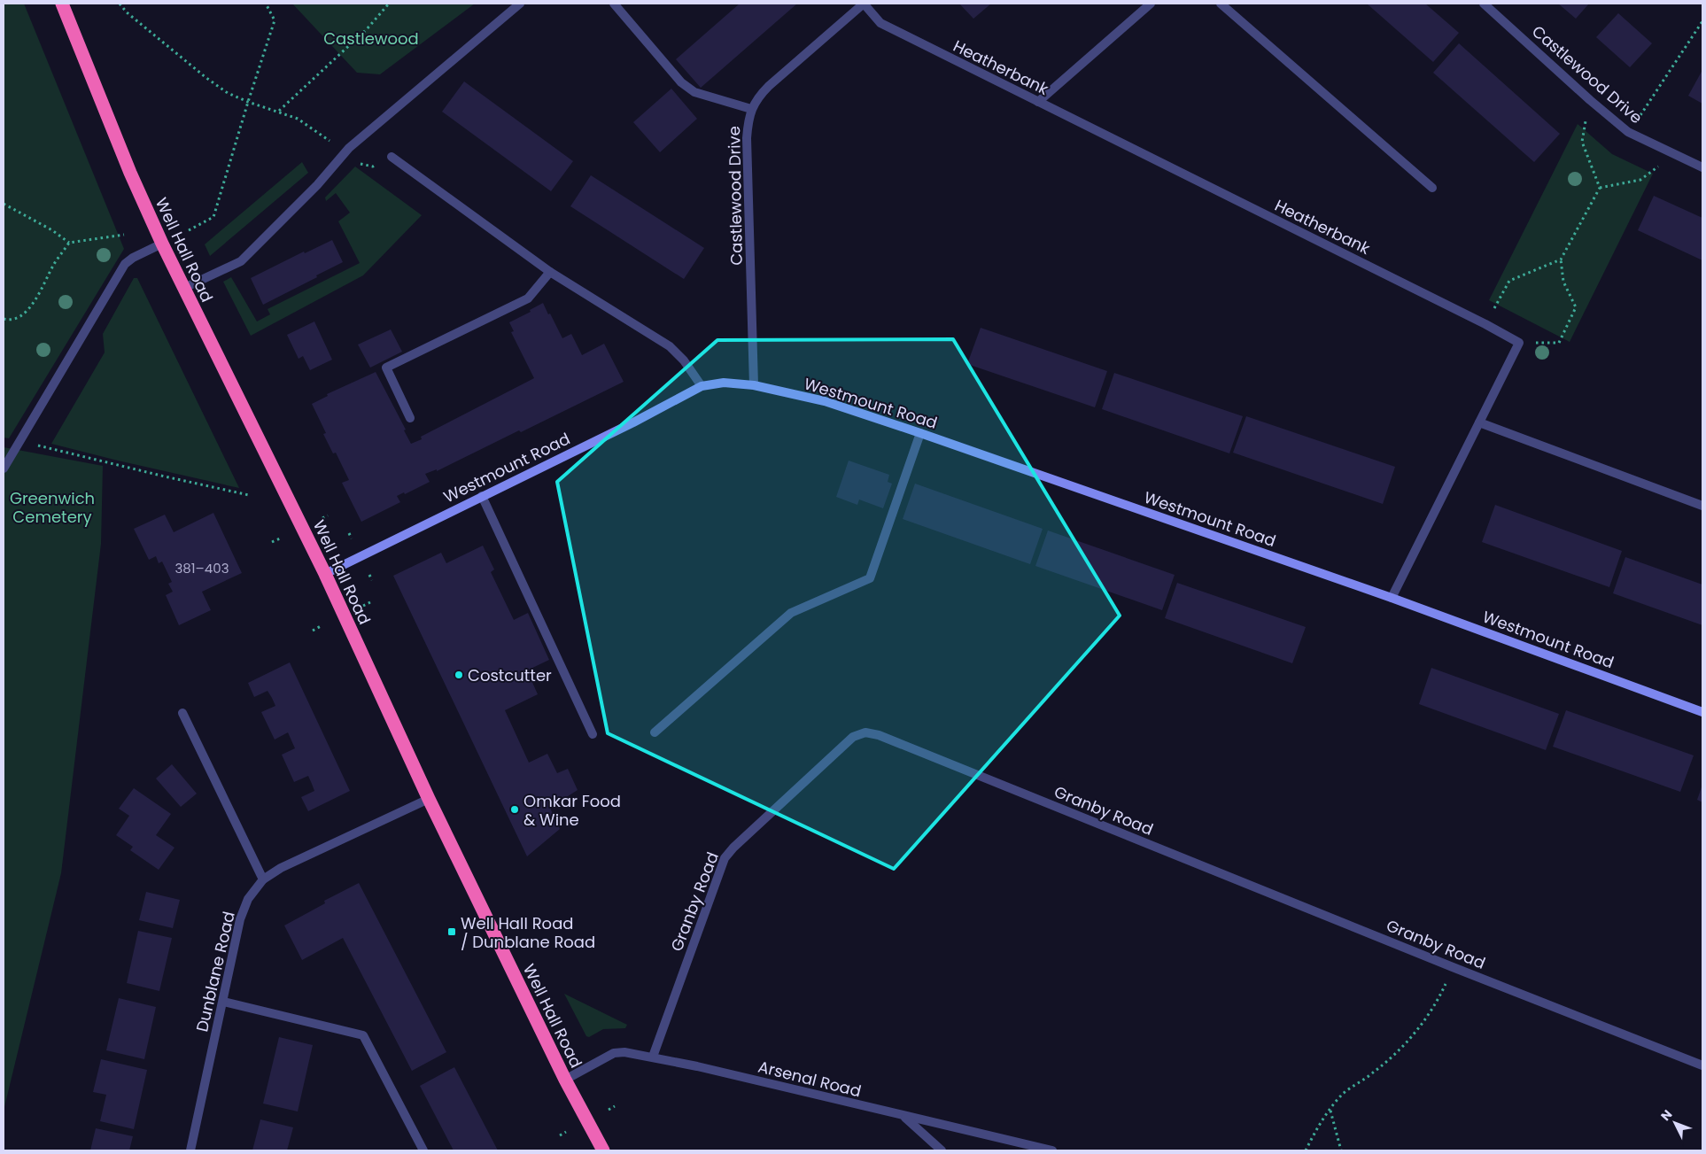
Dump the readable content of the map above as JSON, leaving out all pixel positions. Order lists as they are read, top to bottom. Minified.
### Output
{"streets":{"highway":["Well Hall Road"],"street":["Heatherbank","Castlewood Drive","Westmount Road","Granby Road","Dunblane Road","Arsenal Road"]},"crossings":[["Heatherbank","Castlewood Drive"],["Castlewood Drive","Westmount Road"],["Well Hall Road","Westmount Road"],["Well Hall Road","Dunblane Road"],["Well Hall Road","Arsenal Road"],["Granby Road","Arsenal Road"]],"parks":["Castlewood","Greenwich Cemetery"],"places":{"other":["Costcutter","Omkar Food & Wine"],"transit":["Well Hall Road / Dunblane Road"]},"house_numbers":["381–403"],"north":"top left"}
